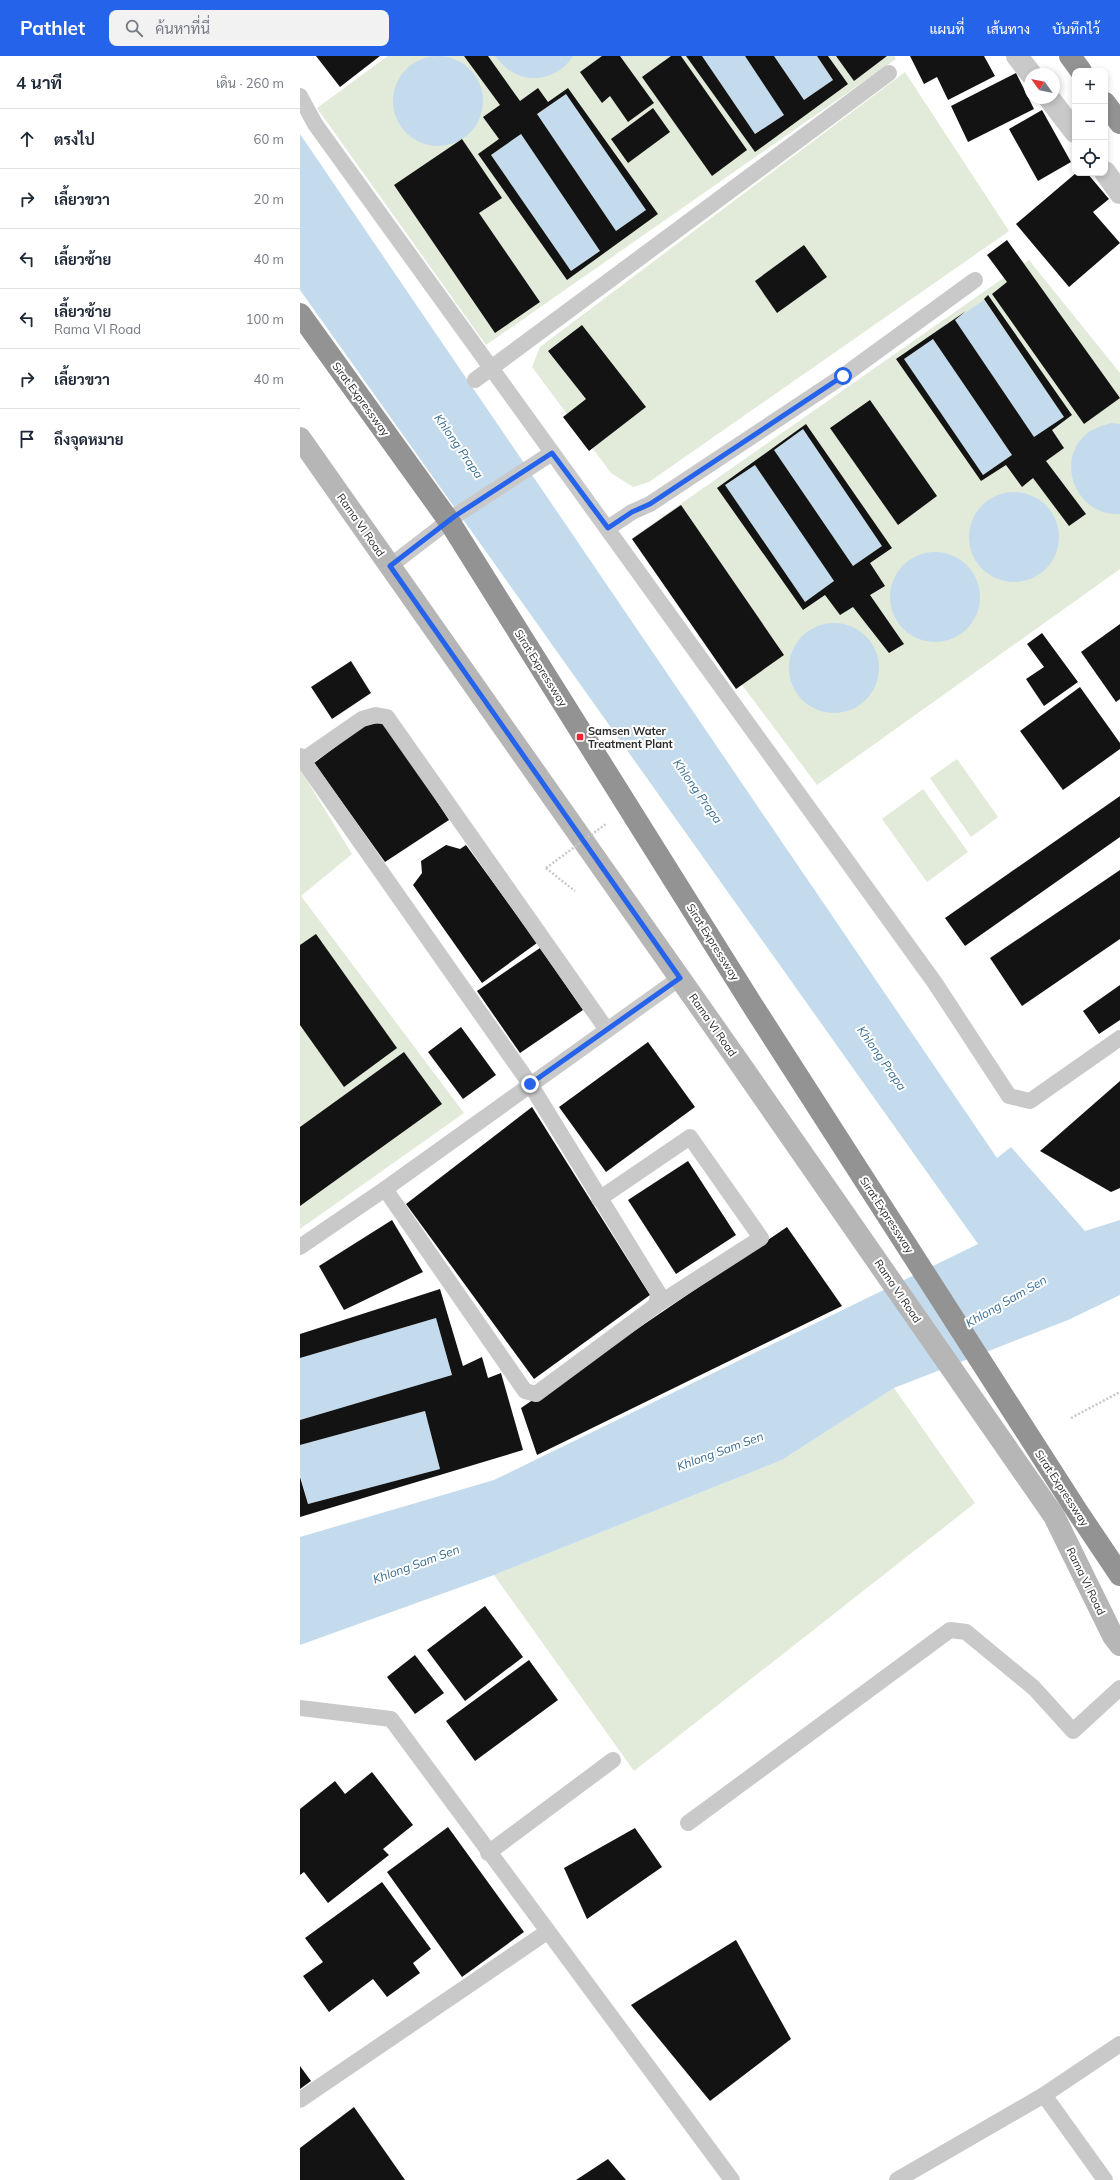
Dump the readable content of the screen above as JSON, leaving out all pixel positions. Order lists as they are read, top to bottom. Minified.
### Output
{"streets":{"highway":["Sirat Expressway"],"main road":["Rama VI Road"]},"water":["Khlong Prapa","Khlong Sam Sen"],"places":{"transit":["Samsen Water Treatment Plant"]},"north":"top left","page":{"header":"Pathlet","search":"ค้นหาที่นี่","nav":["แผนที่","เส้นทาง","บันทึกไว้"],"heading":["4 นาที","เดิน · 260 m"],"map_buttons":["+","−"],"list":[["ตรงไป","60 m"],["เลี้ยวขวา","20 m"],["เลี้ยวซ้าย","40 m"],["เลี้ยวซ้าย","Rama VI Road","100 m"],["เลี้ยวขวา","40 m"],"ถึงจุดหมาย"]}}
